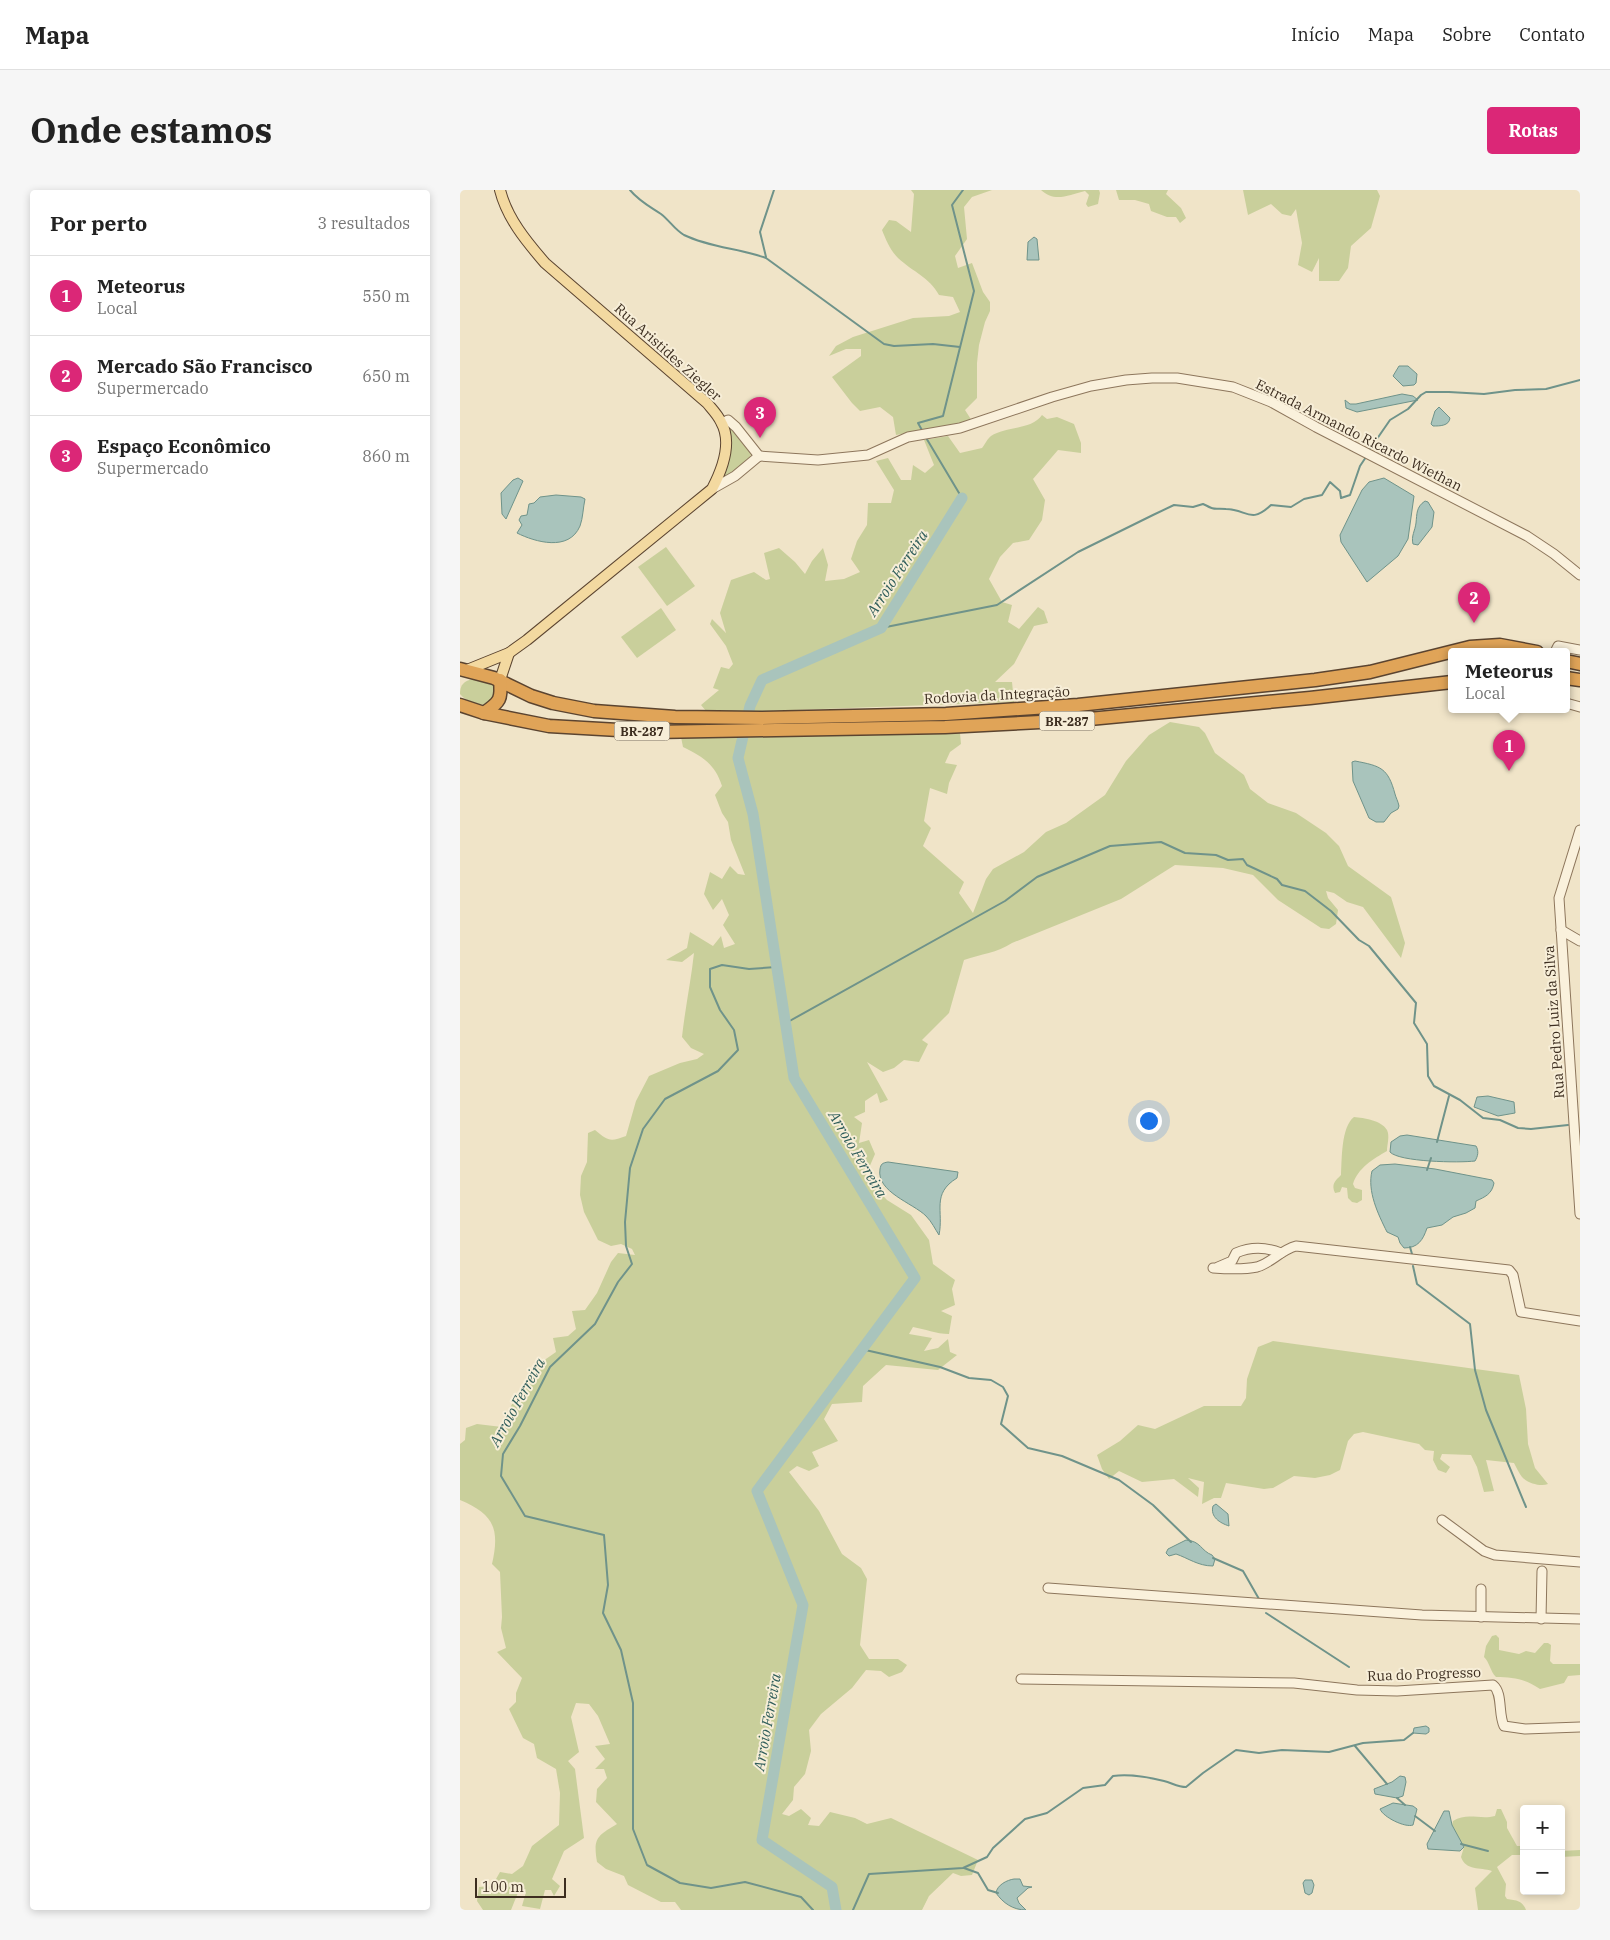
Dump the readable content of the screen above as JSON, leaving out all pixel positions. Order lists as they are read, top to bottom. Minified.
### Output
{"streets":{"highway":["Rodovia da Integração","BR-287"],"main road":["Rua Aristides Ziegler"],"street":["Estrada Armando Ricardo Wiethan","Rua Pedro Luiz da Silva","Rua do Progresso"]},"crossings":[["Rua Aristides Ziegler","Rodovia da Integração"]],"water":["Arroio Ferreira"],"scale_bar":"100 m","page":{"header":"Mapa","nav":["Início","Mapa","Sobre","Contato"],"title":"Onde estamos","buttons":"Rotas","heading":["Por perto","3 resultados"],"list":[{"mark":"1","name":"Meteorus","note":"Local","value":"550 m"},{"mark":"2","name":"Mercado São Francisco","note":"Supermercado","value":"650 m"},{"mark":"3","name":"Espaço Econômico","note":"Supermercado","value":"860 m"}],"pins":["3","2","1"],"popup":["Meteorus","Local"],"map_buttons":["+","−"],"scale":"100 m"}}
